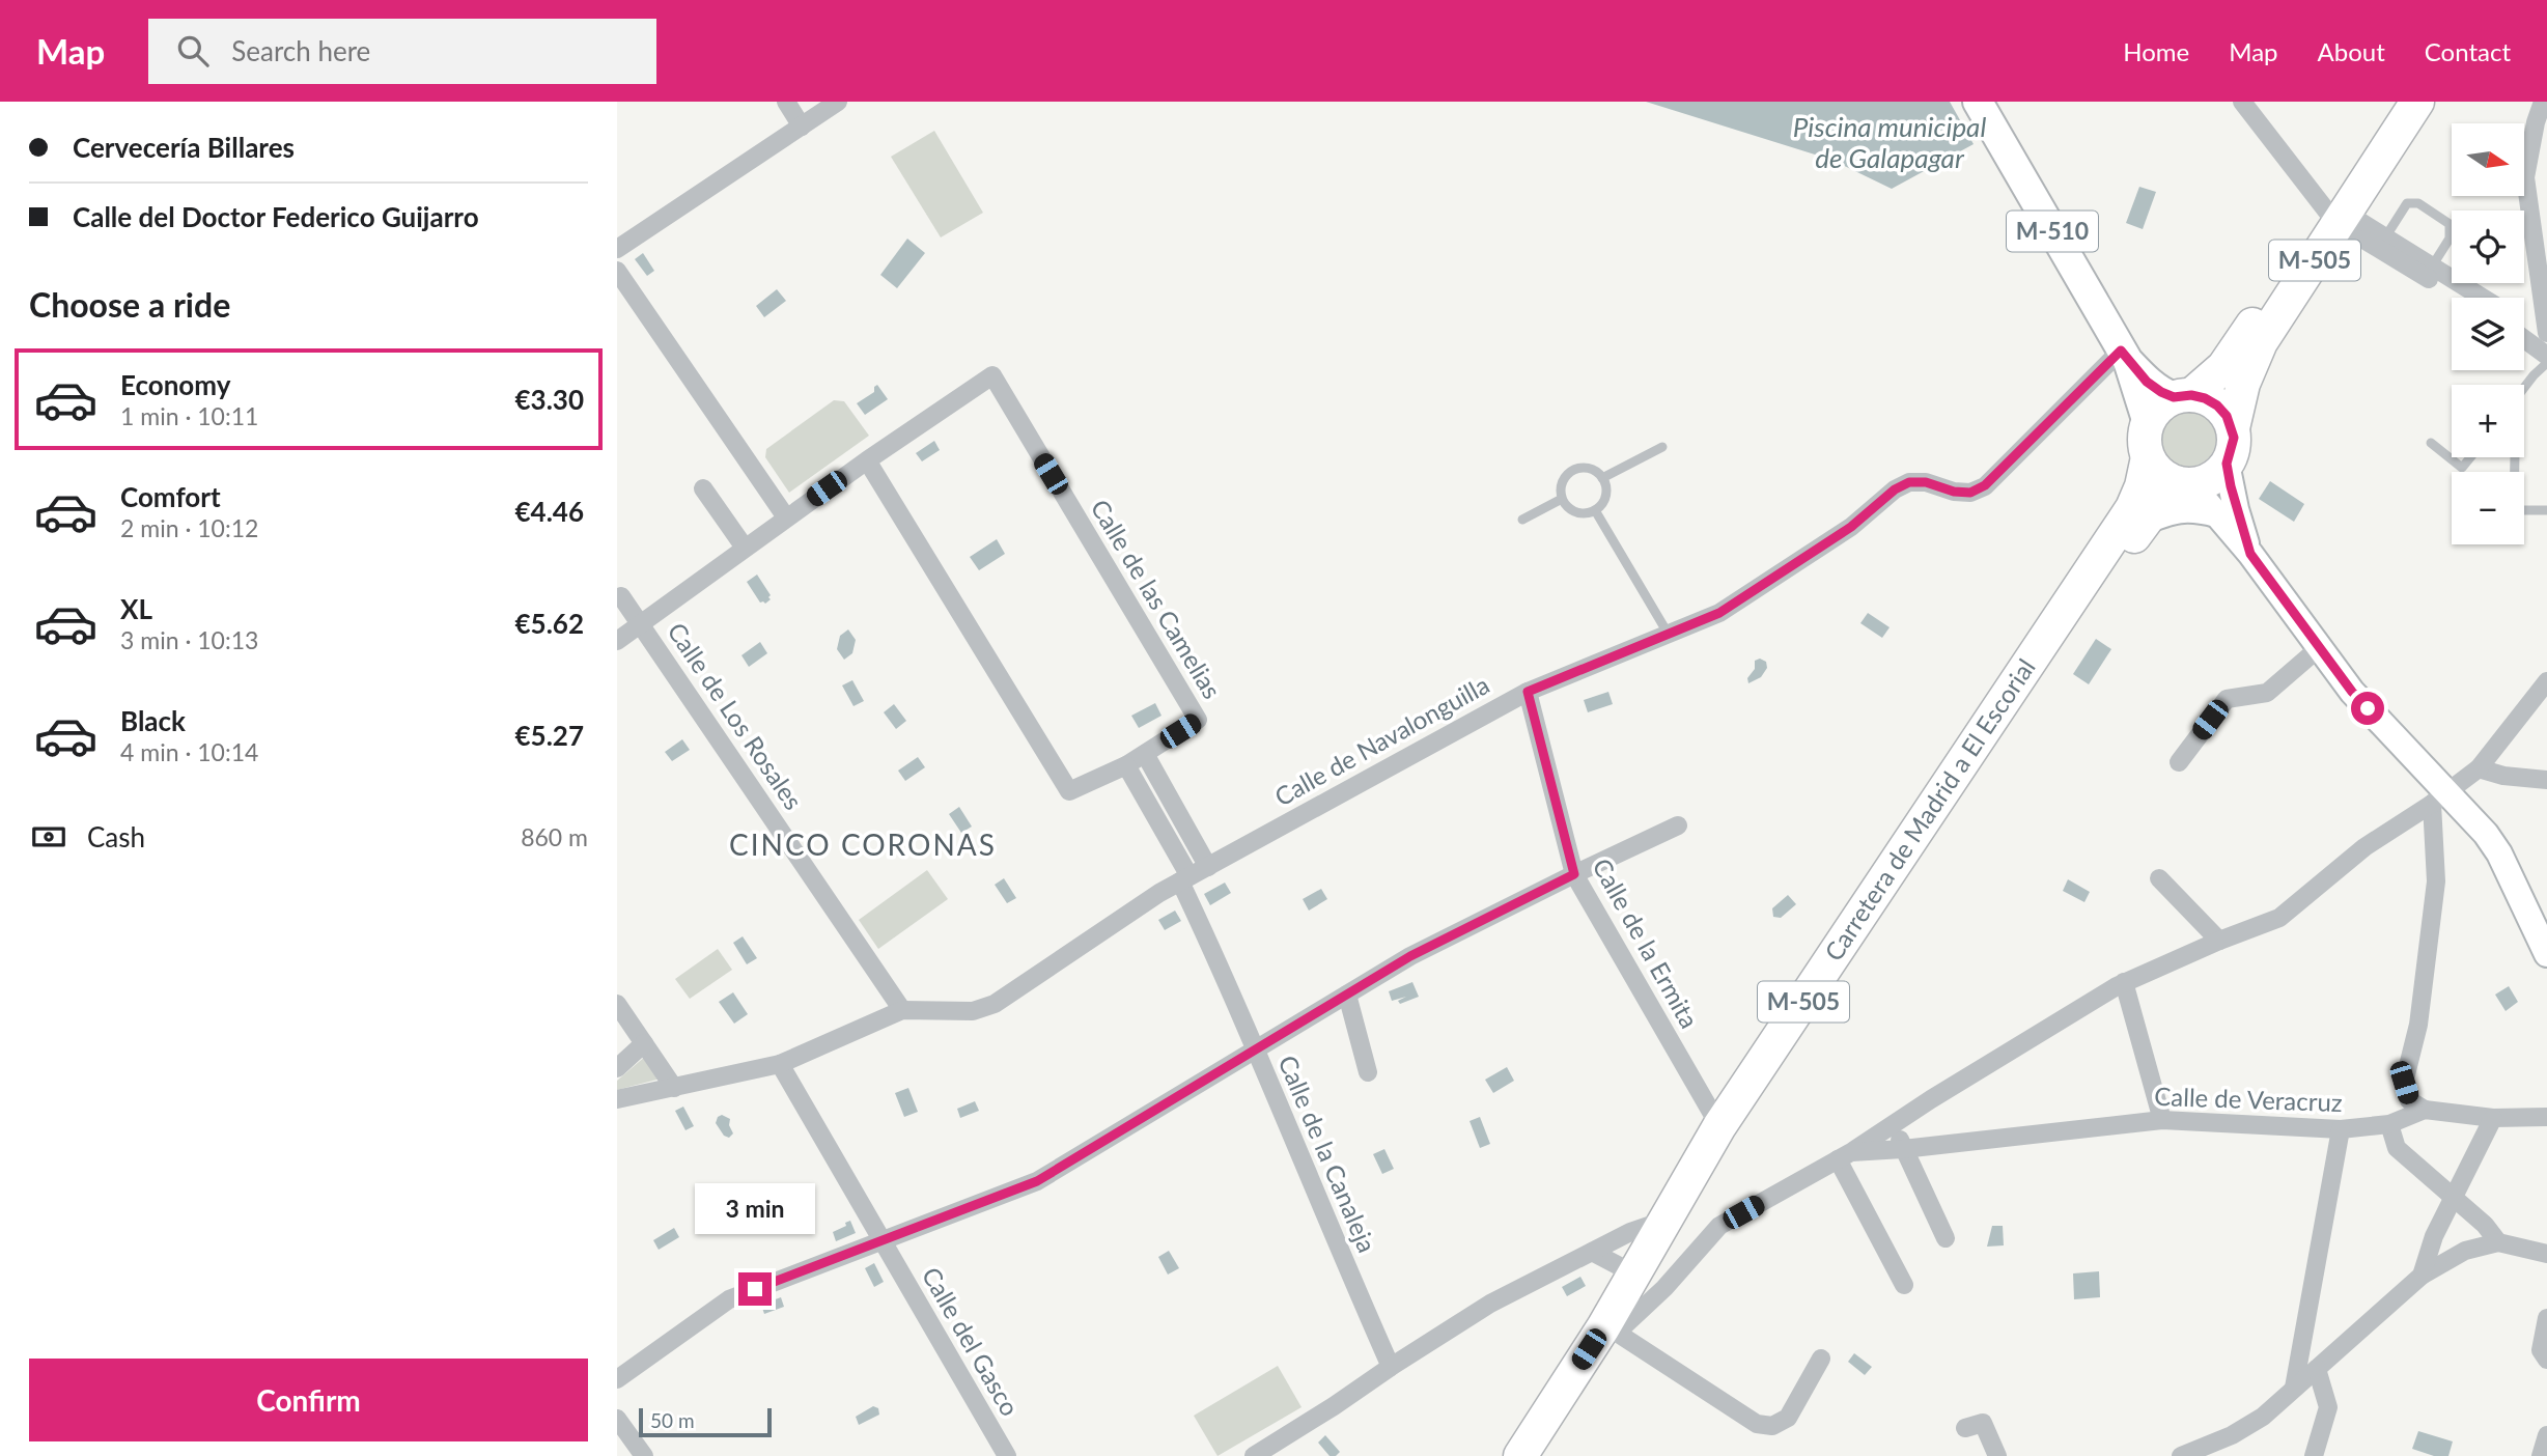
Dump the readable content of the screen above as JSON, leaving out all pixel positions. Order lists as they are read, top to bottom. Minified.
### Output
{"streets":{"highway":["M-505","Carretera de Madrid a El Escorial"],"main road":["M-510"],"street":["Calle de las Camelias","Calle de Los Rosales","Calle de Navalonguilla","Calle de la Ermita","Calle de Veracruz","Calle de la Canaleja","Calle del Gasco"]},"crossings":[["M-510","M-505"],["M-510","Calle de Navalonguilla"],["M-510","Carretera de Madrid a El Escorial"],["M-505","Carretera de Madrid a El Escorial"],["Calle de Los Rosales","Calle de Navalonguilla"],["Calle de Navalonguilla","Calle de la Ermita"],["Calle de Navalonguilla","Calle de la Canaleja"],["Calle de Navalonguilla","Calle del Gasco"],["Carretera de Madrid a El Escorial","Calle de la Ermita"],["Carretera de Madrid a El Escorial","Calle de Veracruz"]],"districts":["CINCO CORONAS"],"water":["Piscina municipal de Galapagar"],"scale_bar":"50 m","north":"right","page":{"header":"Map","search":"Search here","nav":["Home","Map","About","Contact"],"banner":["Cervecería Billares","Calle del Doctor Federico Guijarro"],"map_buttons":["+","−"],"heading":"Choose a ride","list":[{"name":"Economy","note":"1 min · 10:11","value":"€3.30"},{"name":"Comfort","note":"2 min · 10:12","value":"€4.46"},{"name":"XL","note":"3 min · 10:13","value":"€5.62"},{"name":"Black","note":"4 min · 10:14","value":"€5.27"}],"pay":["Cash","860 m"],"bubble":"3 min","buttons":"Confirm","scale":"50 m"}}
